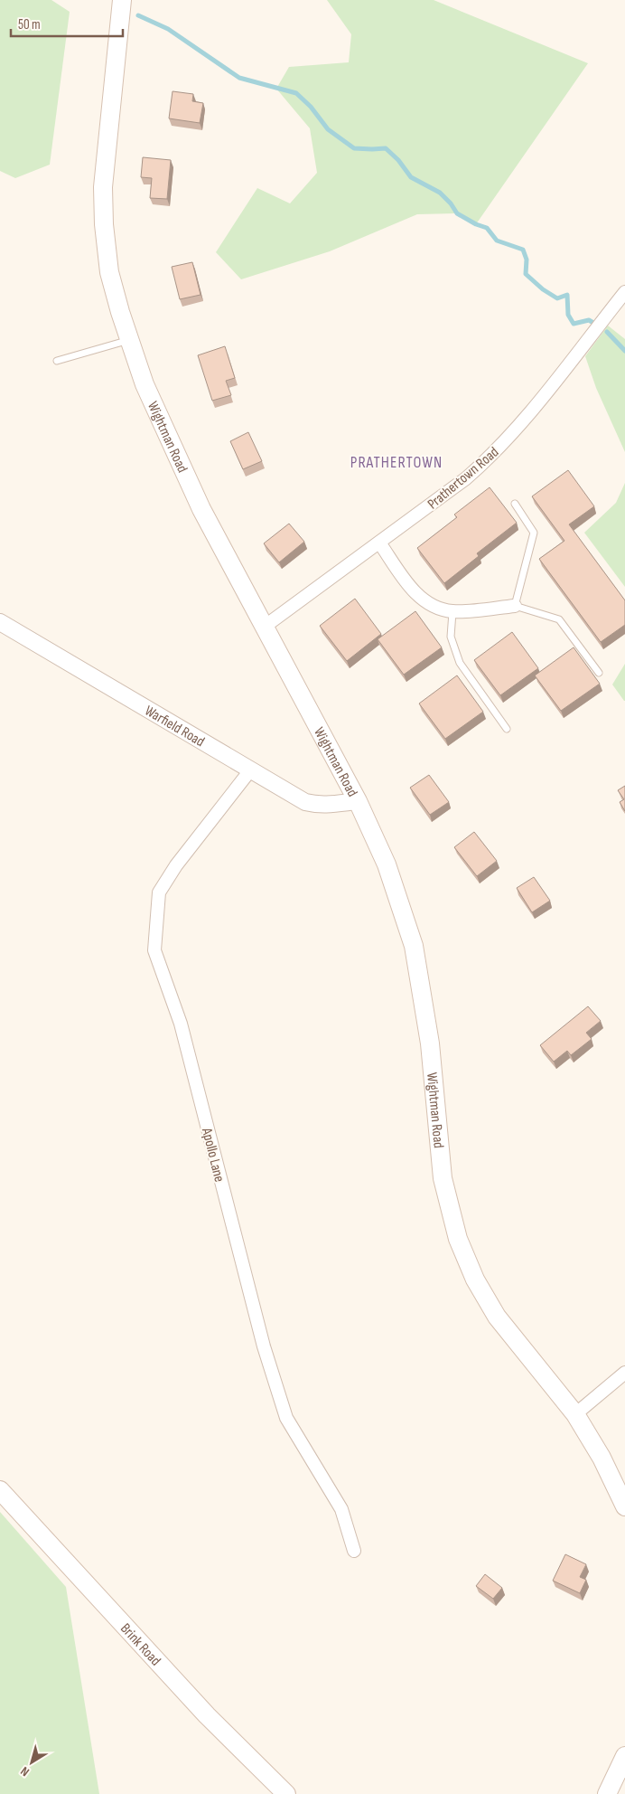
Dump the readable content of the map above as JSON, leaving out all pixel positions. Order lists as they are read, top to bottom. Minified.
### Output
{"streets":{"main road":["Wightman Road","Brink Road"],"street":["Prathertown Road","Warfield Road","Apollo Lane"]},"crossings":[["Wightman Road","Prathertown Road"],["Wightman Road","Warfield Road"],["Warfield Road","Apollo Lane"]],"districts":["PRATHERTOWN"],"scale_bar":"50 m","north":"bottom left"}
